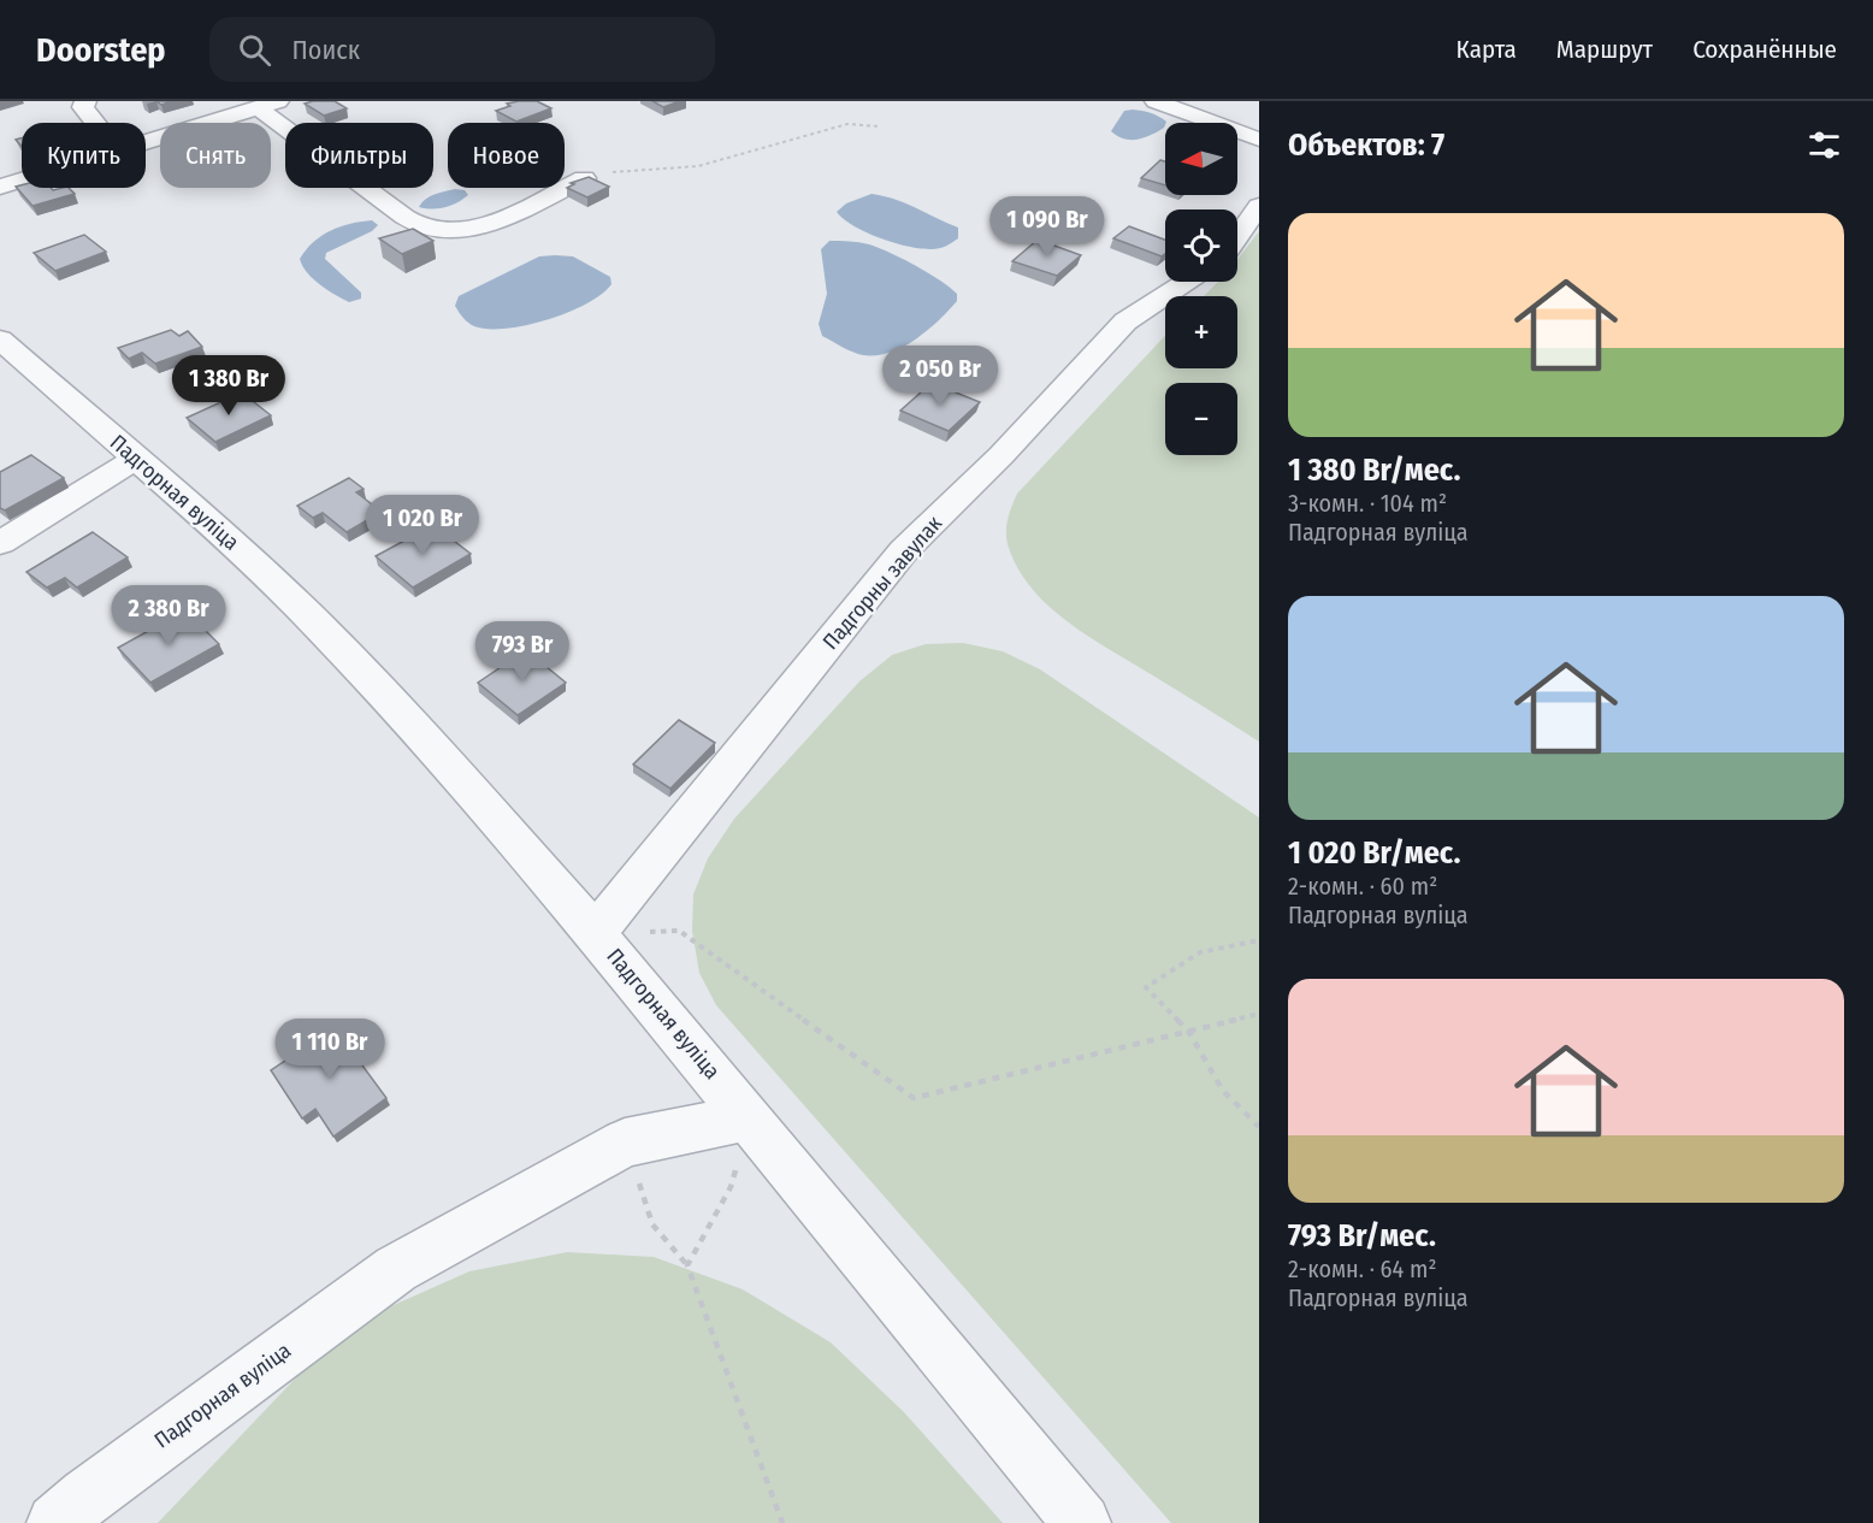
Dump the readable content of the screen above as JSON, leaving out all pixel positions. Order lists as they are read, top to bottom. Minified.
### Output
{"streets":{"street":["Падгорная вуліца","Падгорны завулак"]},"crossings":[["Падгорная вуліца","Падгорны завулак"]],"north":"left","page":{"header":"Doorstep","search":"Поиск","nav":["Карта","Маршрут","Сохранённые"],"heading":"Объектов: 7","map_buttons":["+","−"],"chip":["Купить","Снять","Фильтры","Новое"],"list":[{"name":"1 380 Br/мес.","note":"3-комн. · 104 m² · Падгорная вуліца"},{"name":"1 020 Br/мес.","note":"2-комн. · 60 m² · Падгорная вуліца"},{"name":"793 Br/мес.","note":"2-комн. · 64 m² · Падгорная вуліца"}],"price":["1 090 Br","2 050 Br","1 380 Br","1 020 Br","2 380 Br","793 Br","1 110 Br"]}}
